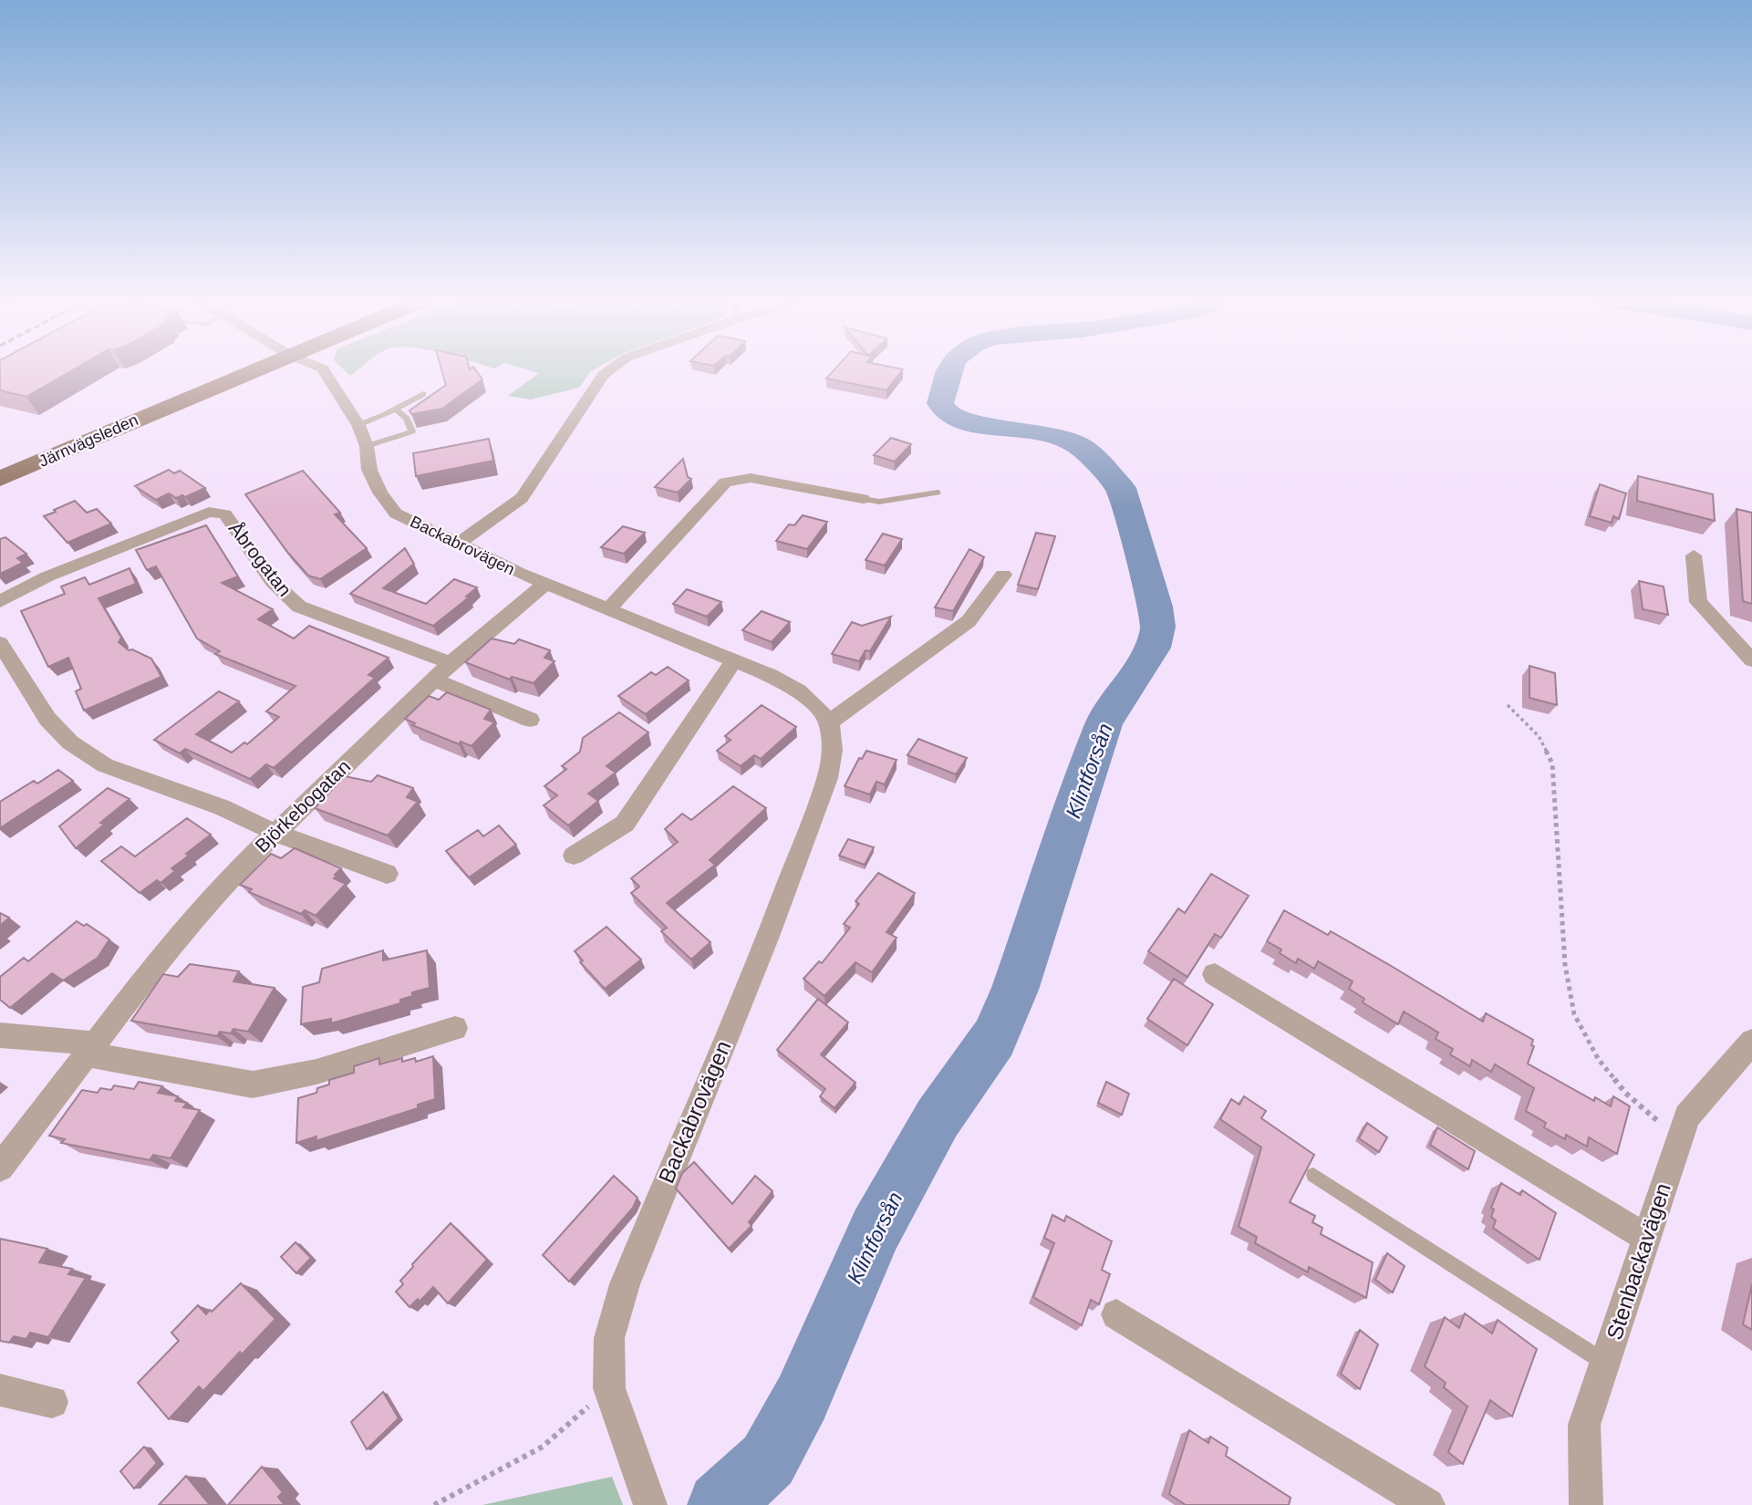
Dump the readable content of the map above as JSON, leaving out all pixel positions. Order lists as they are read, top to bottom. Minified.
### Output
{"streets":{"main road":["Järnvägsleden"],"street":["Backabrovägen","Åbrogatan","Björkebogatan","Stenbackavägen"]},"crossings":[["Backabrovägen","Björkebogatan"],["Åbrogatan","Björkebogatan"]],"water":["Klintforsån"]}
